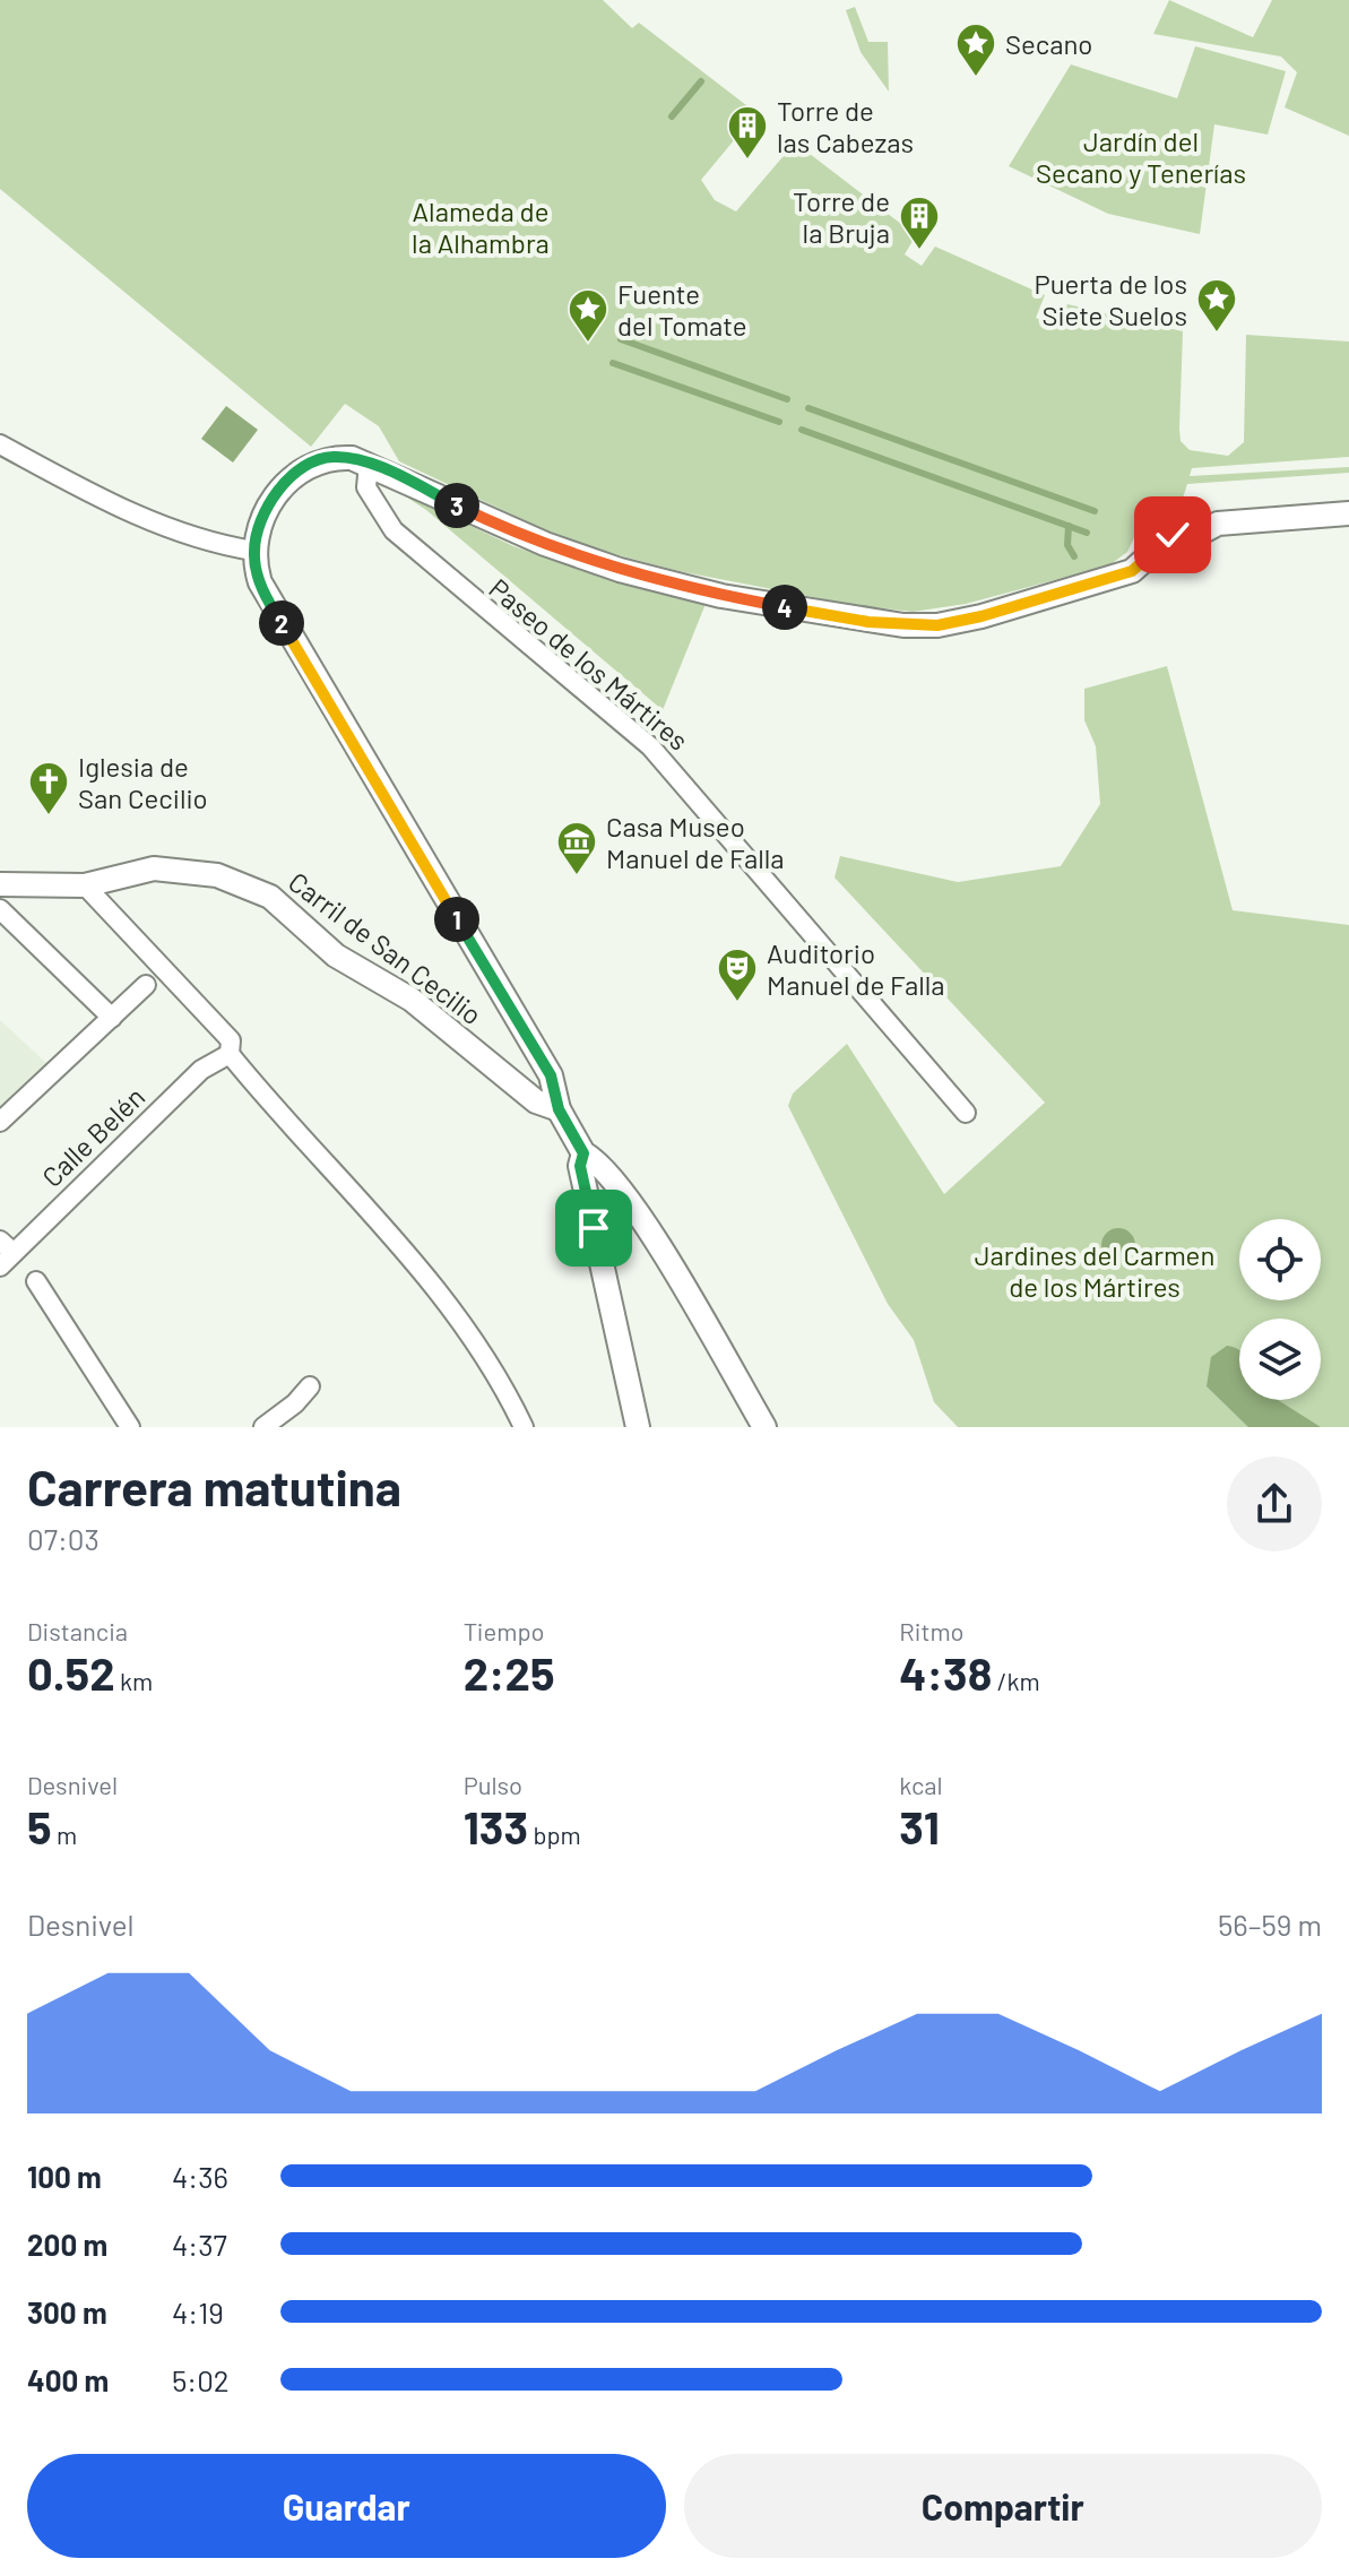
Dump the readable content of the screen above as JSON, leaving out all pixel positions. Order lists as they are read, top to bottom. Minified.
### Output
{"streets":{"street":["Paseo de los Mártires","Carril de San Cecilio","Calle Belén"]},"parks":["Jardín del Secano y Tenerías","Alameda de la Alhambra","Jardines del Carmen de los Mártires"],"places":{"place":["Secano","Puerta de los Siete Suelos","Fuente del Tomate"],"building":["Torre de las Cabezas","Torre de la Bruja"],"church":["Iglesia de San Cecilio"],"museum":["Casa Museo Manuel de Falla"],"theatre":["Auditorio Manuel de Falla"]},"page":{"pins":["3","4","2","1"],"heading":["Carrera matutina","07:03"],"stats":[["Distancia","0.52 km"],["Tiempo","2:25"],["Ritmo","4:38 /km"],["Desnivel","5 m"],["Pulso","133 bpm"],["kcal","31"]],"chart":["Desnivel","56–59 m"],"list":[{"name":"100 m","note":"4:36"},{"name":"200 m","note":"4:37"},{"name":"300 m","note":"4:19"},{"name":"400 m","note":"5:02"}],"buttons":["Guardar","Compartir"]}}
